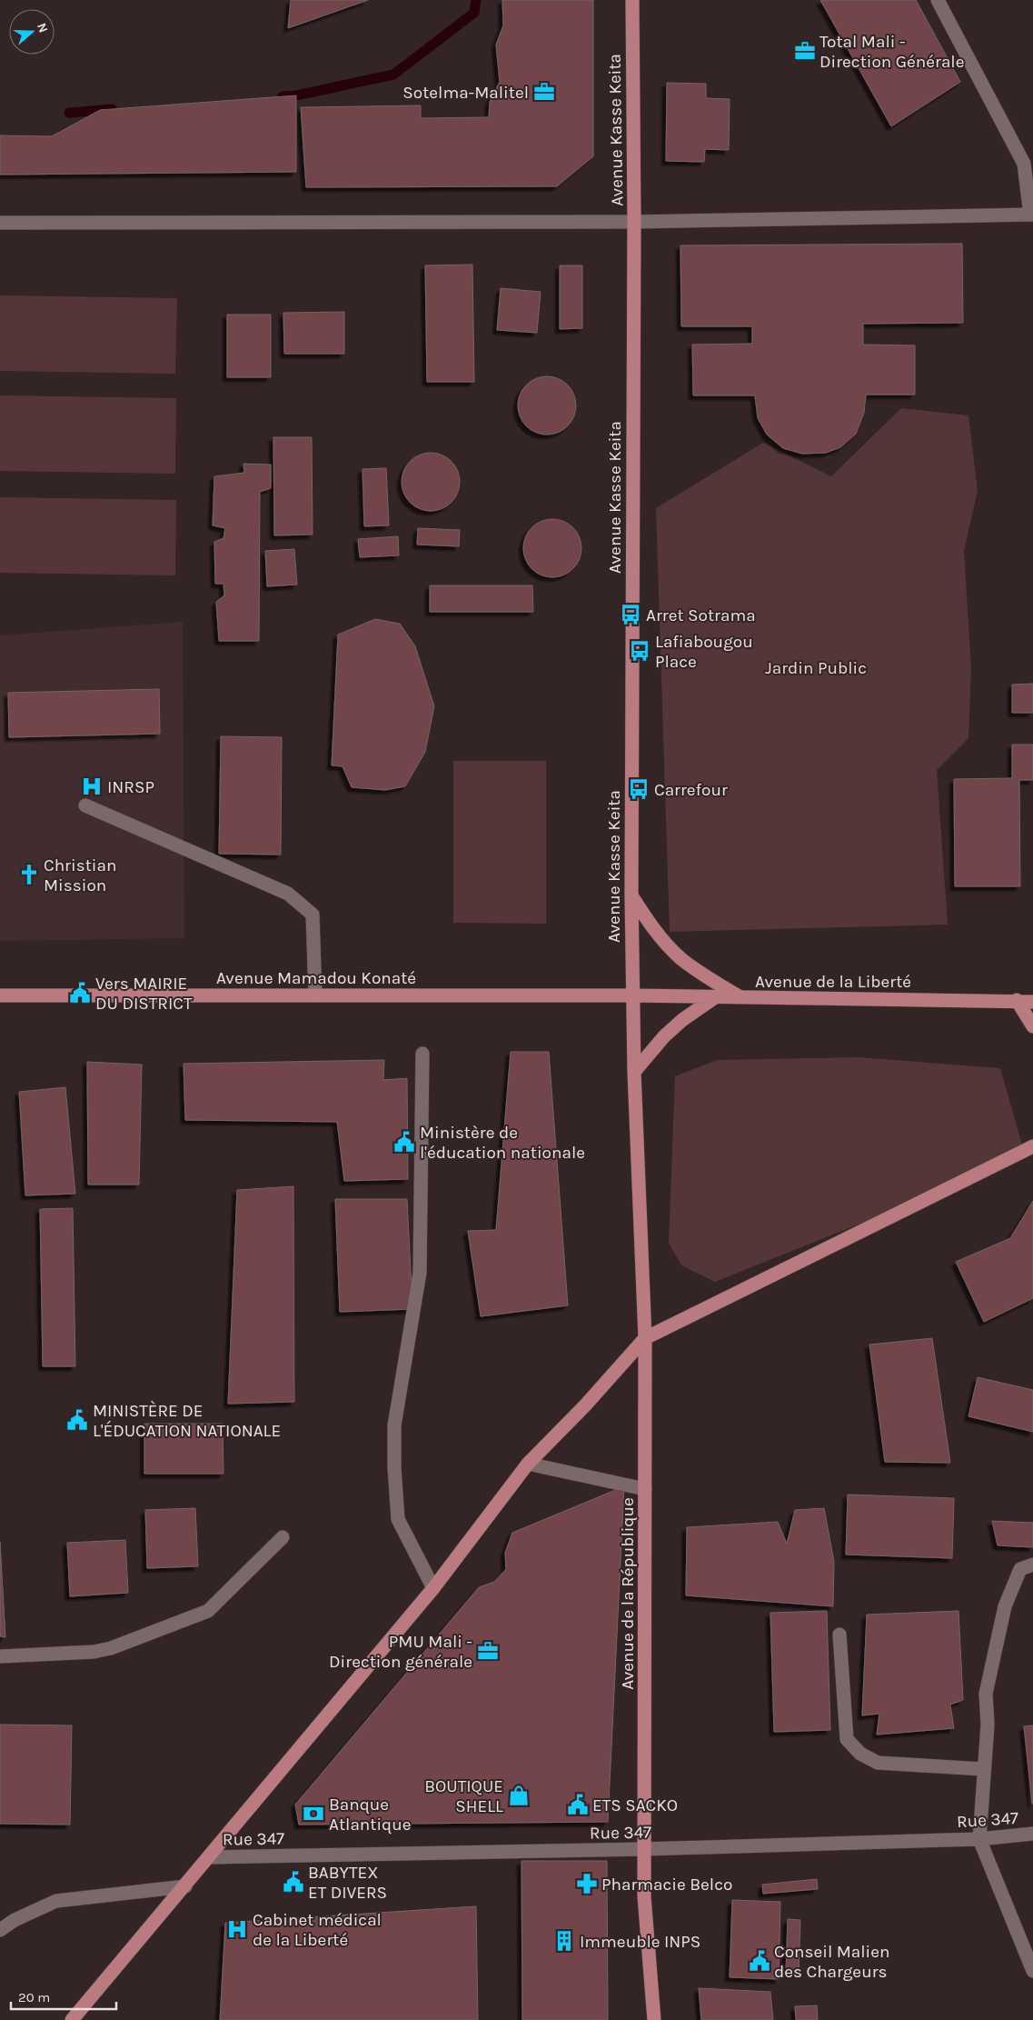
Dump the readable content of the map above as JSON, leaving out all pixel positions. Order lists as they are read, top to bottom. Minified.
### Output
{"streets":{"main road":["Avenue Kasse Keita","Avenue Mamadou Konaté","Avenue de la Liberté","Avenue de la République"],"street":["Rue 347"]},"crossings":[["Avenue Kasse Keita","Avenue Mamadou Konaté"],["Avenue Kasse Keita","Avenue de la Liberté"],["Avenue Kasse Keita","Avenue de la République"],["Avenue Mamadou Konaté","Avenue de la Liberté"],["Avenue de la République","Rue 347"]],"parks":["Jardin Public"],"places":{"office":["Total Mali - Direction Générale","Sotelma-Malitel","PMU Mali - Direction générale"],"bus stop":["Arret Sotrama","Lafiabougou Place","Carrefour"],"hospital":["INRSP","Cabinet médical de la Liberté"],"church":["Christian Mission"],"public building":["Vers MAIRIE DU DISTRICT","Ministère de l'éducation nationale","MINISTÈRE DE L'ÉDUCATION NATIONALE","ETS SACKO","BABYTEX ET DIVERS","Conseil Malien des Chargeurs"],"shop":["BOUTIQUE SHELL"],"bank":["Banque Atlantique"],"pharmacy":["Pharmacie Belco"],"building":["Immeuble INPS"]},"scale_bar":"20 m","north":"right"}
